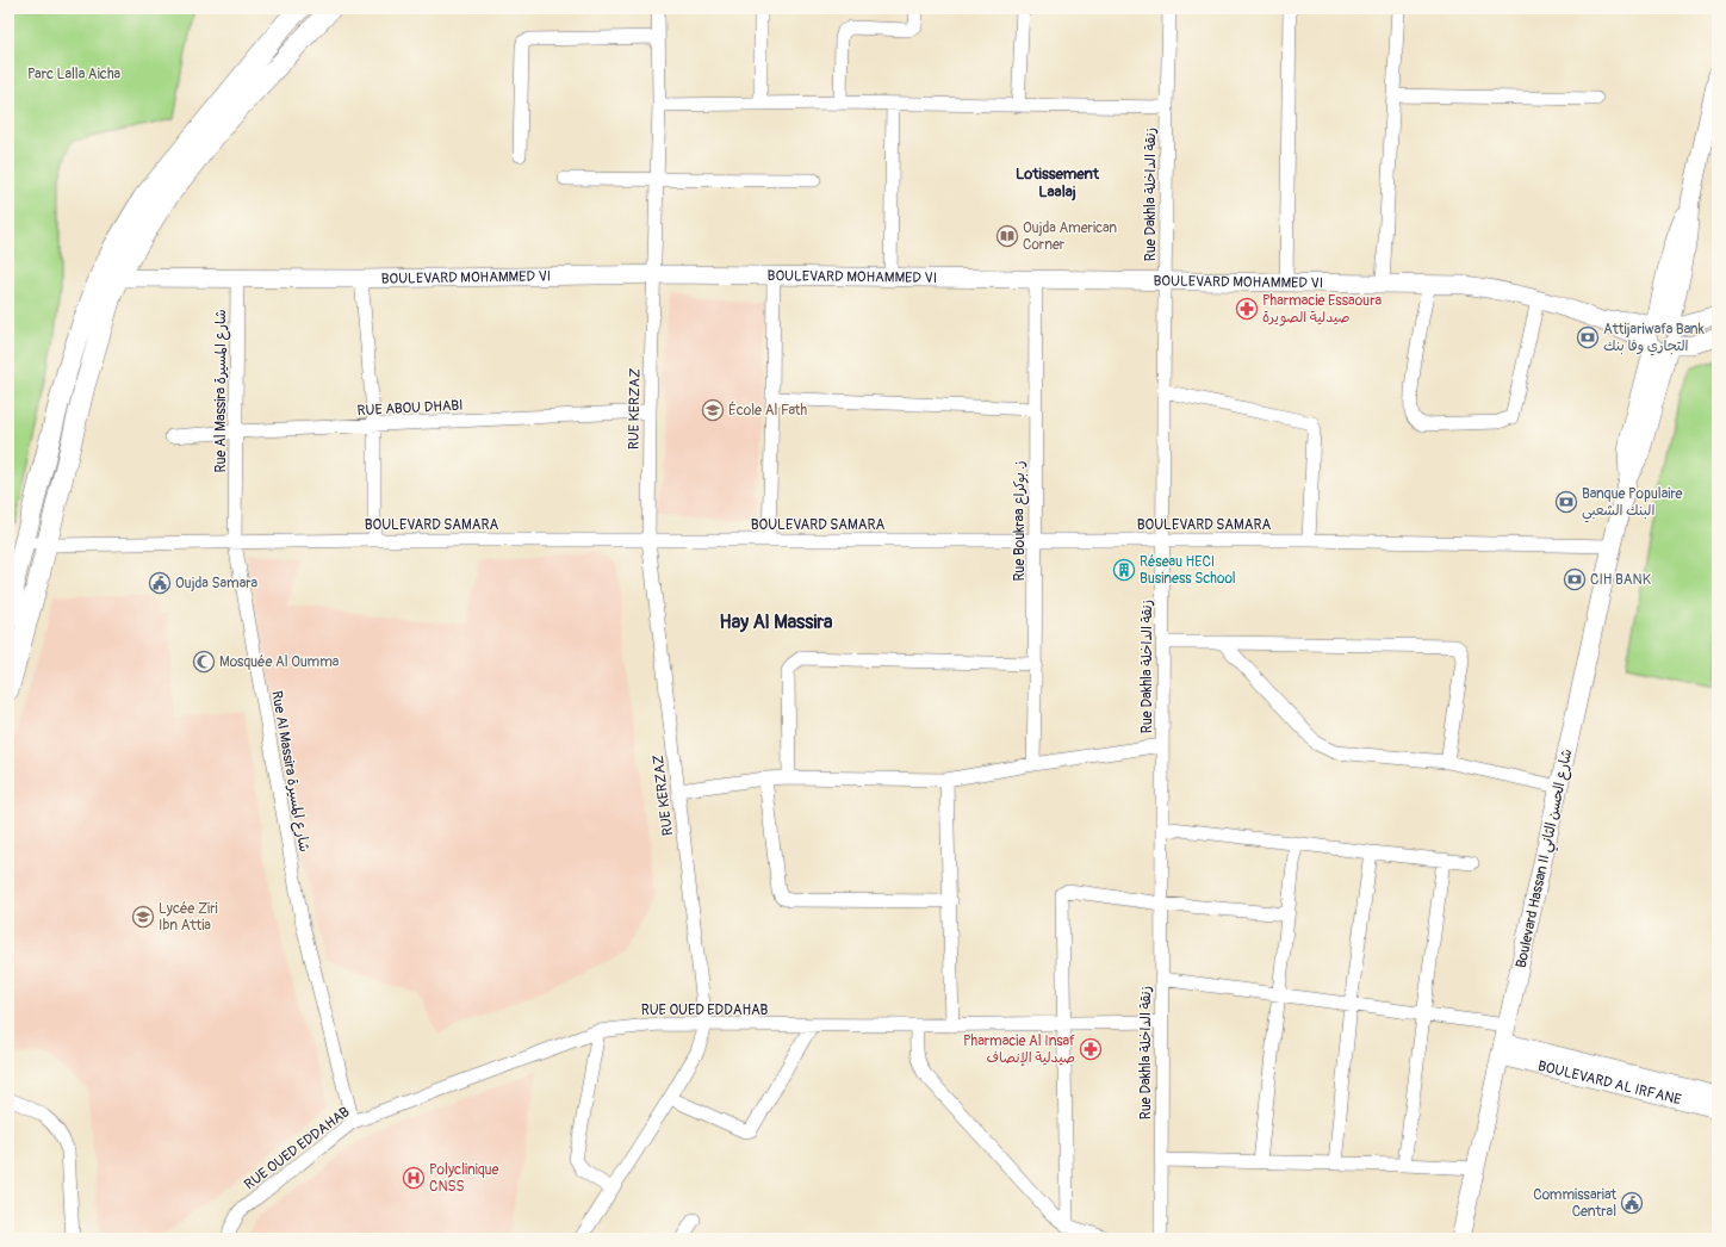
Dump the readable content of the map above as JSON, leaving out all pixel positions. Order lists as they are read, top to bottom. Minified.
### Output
{"streets":{"street":["Rue Dakhla زنقة الداخلة","BOULEVARD MOHAMMED VI","Rue Al Massira شارع المسيرة","RUE ABOU DHABI","RUE KERZAZ","Rue Boukraa ز. بوكراع","BOULEVARD SAMARA","Boulevard Hassan II شارع الحسن الثاني","RUE OUED EDDAHAB","BOULEVARD AL IRFANE"]},"crossings":[["Rue Dakhla زنقة الداخلة","BOULEVARD MOHAMMED VI"],["Rue Dakhla زنقة الداخلة","BOULEVARD SAMARA"],["Rue Dakhla زنقة الداخلة","RUE OUED EDDAHAB"],["BOULEVARD MOHAMMED VI","Rue Al Massira شارع المسيرة"],["BOULEVARD MOHAMMED VI","RUE KERZAZ"],["BOULEVARD MOHAMMED VI","Rue Boukraa ز. بوكراع"],["BOULEVARD MOHAMMED VI","Boulevard Hassan II شارع الحسن الثاني"],["Rue Al Massira شارع المسيرة","RUE ABOU DHABI"],["Rue Al Massira شارع المسيرة","BOULEVARD SAMARA"],["Rue Al Massira شارع المسيرة","RUE OUED EDDAHAB"],["RUE ABOU DHABI","RUE KERZAZ"],["RUE KERZAZ","BOULEVARD SAMARA"],["RUE KERZAZ","RUE OUED EDDAHAB"],["Rue Boukraa ز. بوكراع","BOULEVARD SAMARA"],["BOULEVARD SAMARA","Boulevard Hassan II شارع الحسن الثاني"],["Boulevard Hassan II شارع الحسن الثاني","BOULEVARD AL IRFANE"]],"districts":["Lotissement Laalaj","Hay Al Massira"],"parks":["Parc Lalla Aicha"],"places":{"library":["Oujda American Corner"],"pharmacy":["Pharmacie Essaoura صيدلية الصويرة","Pharmacie Al Insaf صيدلية الإنصاف"],"bank":["Attijariwafa Bank التجاري وفا بنك","Banque Populaire البنك الشعبي","CIH BANK"],"school or university":["École Al Fath","Lycée Ziri Ibn Attia"],"building":["Réseau HECI Business School"],"public building":["Oujda Samara","Commissariat Central"],"mosque":["Mosquée Al Oumma"],"hospital":["Polyclinique CNSS"]}}
